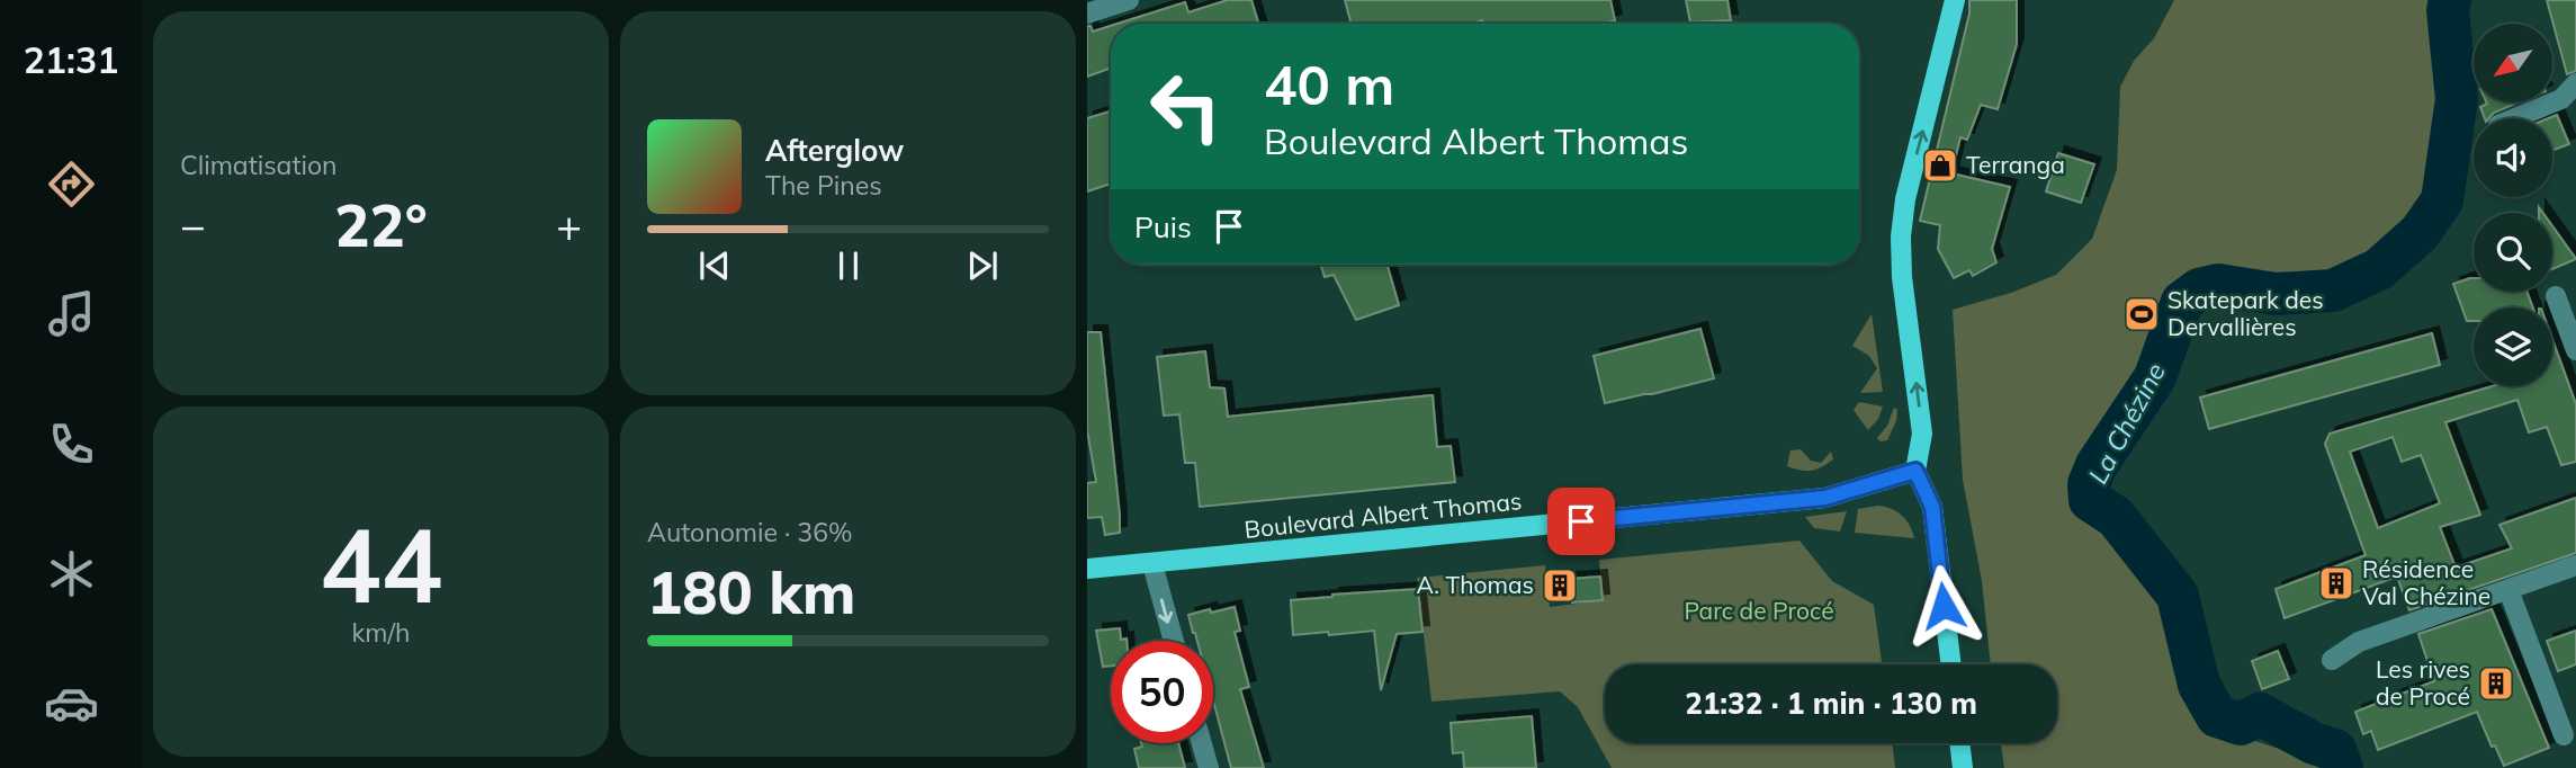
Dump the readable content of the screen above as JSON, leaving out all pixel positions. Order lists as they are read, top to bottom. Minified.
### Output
{"streets":{"main road":["Boulevard Albert Thomas"]},"water":["La Chézine"],"parks":["Parc de Procé"],"places":{"shop":["Terranga"],"sports":["Skatepark des Dervallières"],"building":["Résidence Val Chézine","A. Thomas","Les rives de Procé"]},"north":"bottom left","page":{"tabs":"21:31","tile":["Climatisation",["44","km/h"],["Autonomie · 36%","180 km"]],"turn":["40 m","Boulevard Albert Thomas"],"song":["Afterglow","The Pines"],"then":"Puis","heat":["−","22°","+"],"limit":"50","trip":"21:32 · 1 min · 130 m"}}
